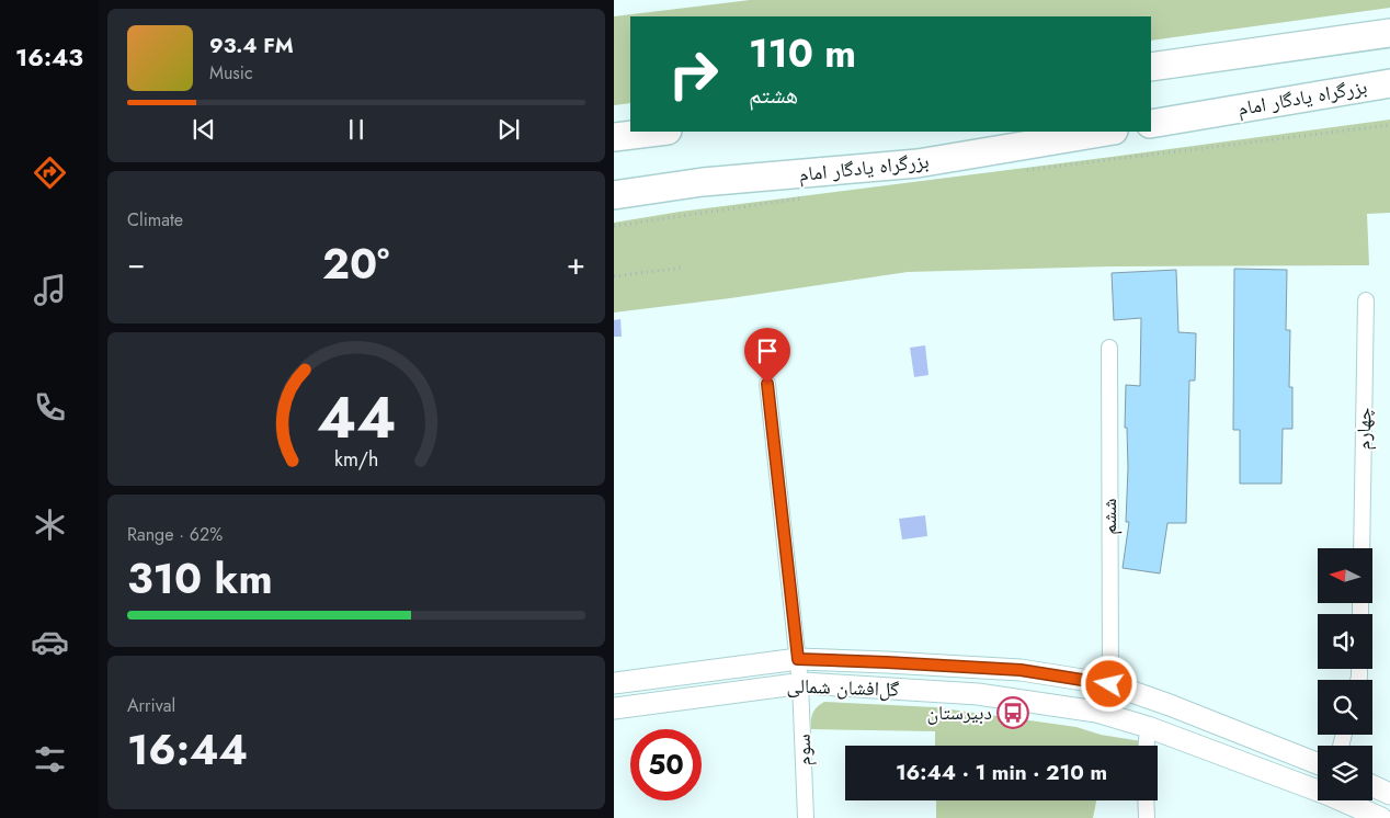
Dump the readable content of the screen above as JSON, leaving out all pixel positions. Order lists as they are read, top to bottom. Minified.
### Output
{"streets":{"highway":["بزرگراه یادگار امام"],"main road":["گل‌افشان شمالی"],"street":["چهارم","ششم","سوم"]},"crossings":[["ششم","گل‌افشان شمالی"],["گل‌افشان شمالی","سوم"]],"places":{"bus stop":["دبیرستان"]},"north":"left","page":{"tabs":"16:43","turn":["110 m","هشتم"],"song":["93.4 FM","Music"],"tile":["Climate",["Range · 62%","310 km"],["Arrival","16:44"]],"heat":["−","20°","+"],"limit":"50","trip":"16:44 · 1 min · 210 m","gauge":["44","km/h"]}}
